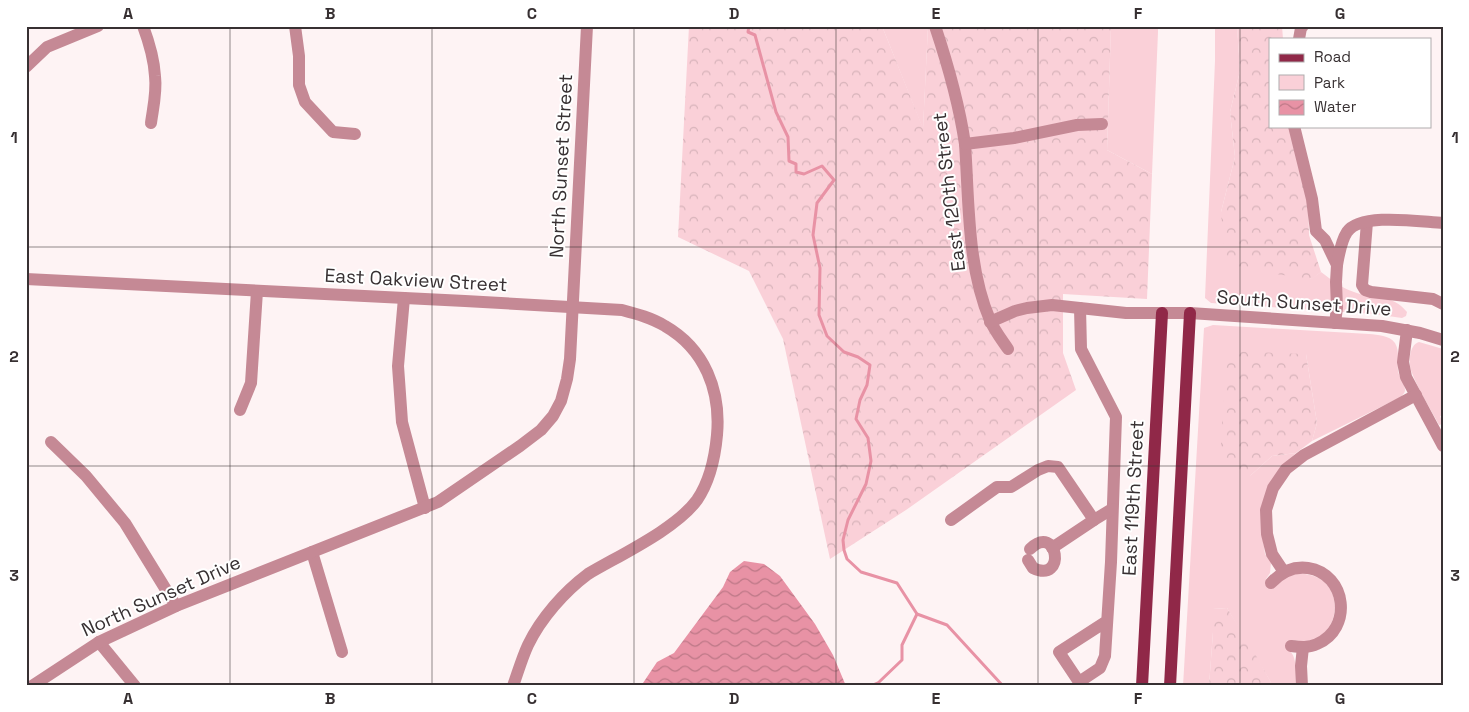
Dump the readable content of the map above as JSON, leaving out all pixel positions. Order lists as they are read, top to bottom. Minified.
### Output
{"streets":{"main road":["East 119th Street"],"street":["North Sunset Street","East 120th Street","East Oakview Street","South Sunset Drive","North Sunset Drive"]},"crossings":[["North Sunset Street","East Oakview Street"],["North Sunset Street","North Sunset Drive"],["East 120th Street","South Sunset Drive"],["East Oakview Street","North Sunset Drive"],["South Sunset Drive","East 119th Street"]],"legend":["Road","Park","Water"],"grid":{"columns":["A","B","C","D","E","F","G"],"rows":["1","2","3"]}}
